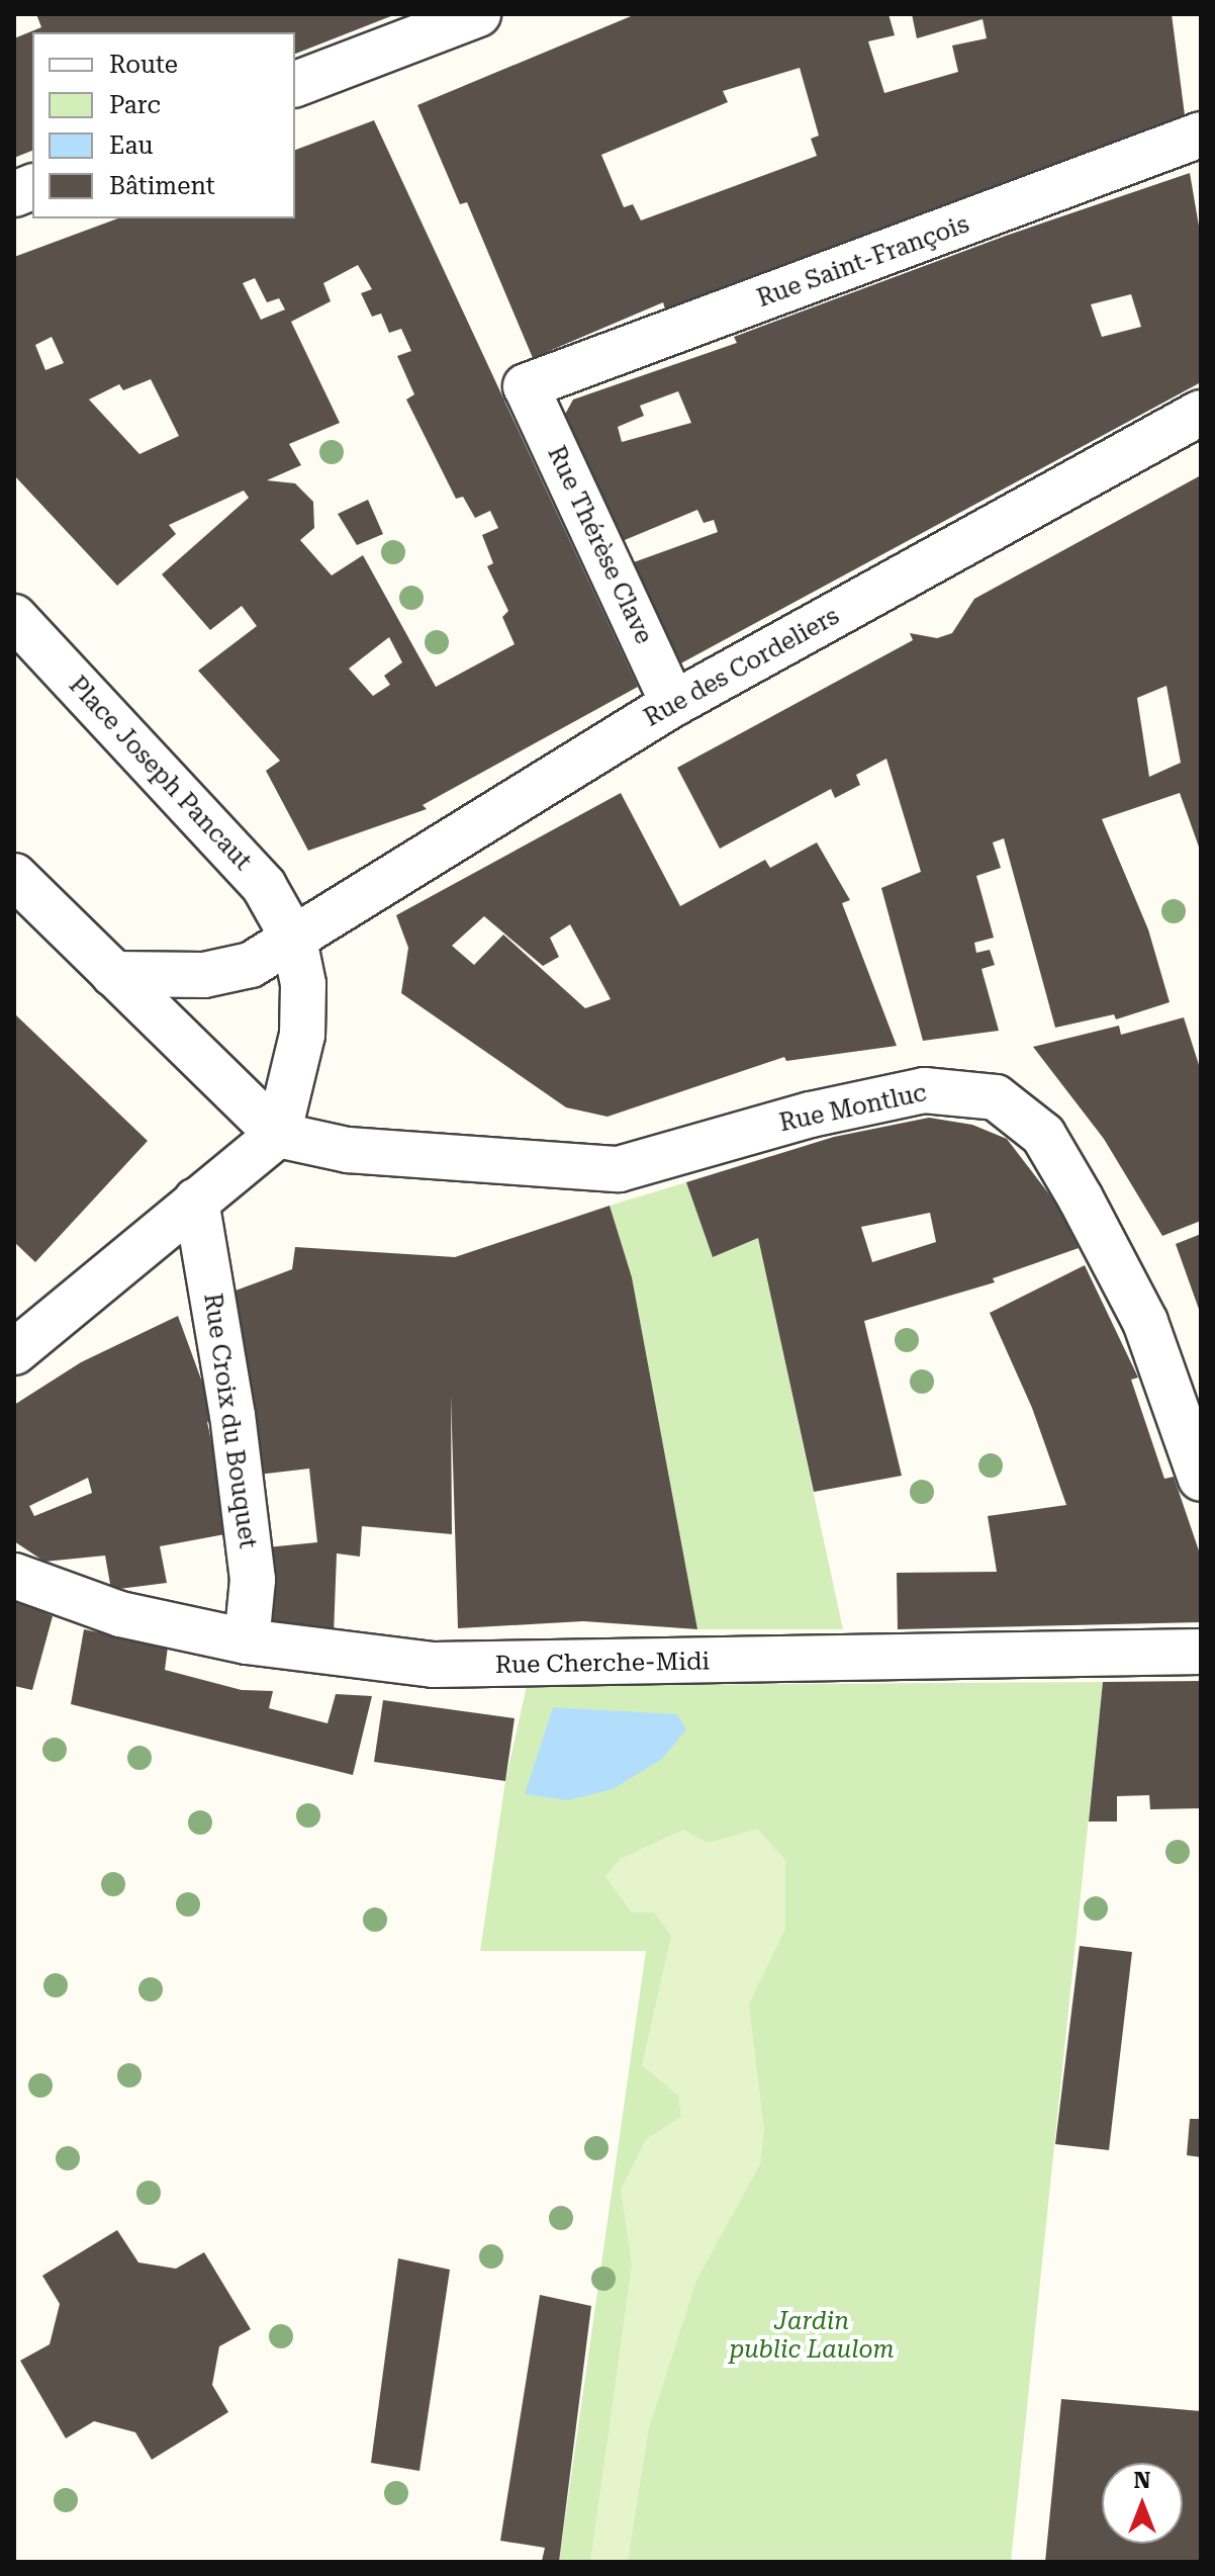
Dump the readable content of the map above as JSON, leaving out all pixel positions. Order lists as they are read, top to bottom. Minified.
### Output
{"streets":{"street":["Rue Saint-François","Rue Thérèse Clave","Rue des Cordeliers","Place Joseph Pancaut","Rue Montluc","Rue Croix du Bouquet","Rue Cherche-Midi"]},"crossings":[["Rue Saint-François","Rue Thérèse Clave"],["Rue Thérèse Clave","Rue des Cordeliers"],["Rue des Cordeliers","Place Joseph Pancaut"],["Place Joseph Pancaut","Rue Montluc"],["Rue Croix du Bouquet","Rue Cherche-Midi"]],"parks":["Jardin public Laulom"],"legend":["Route","Parc","Eau","Bâtiment"],"north":"top"}
